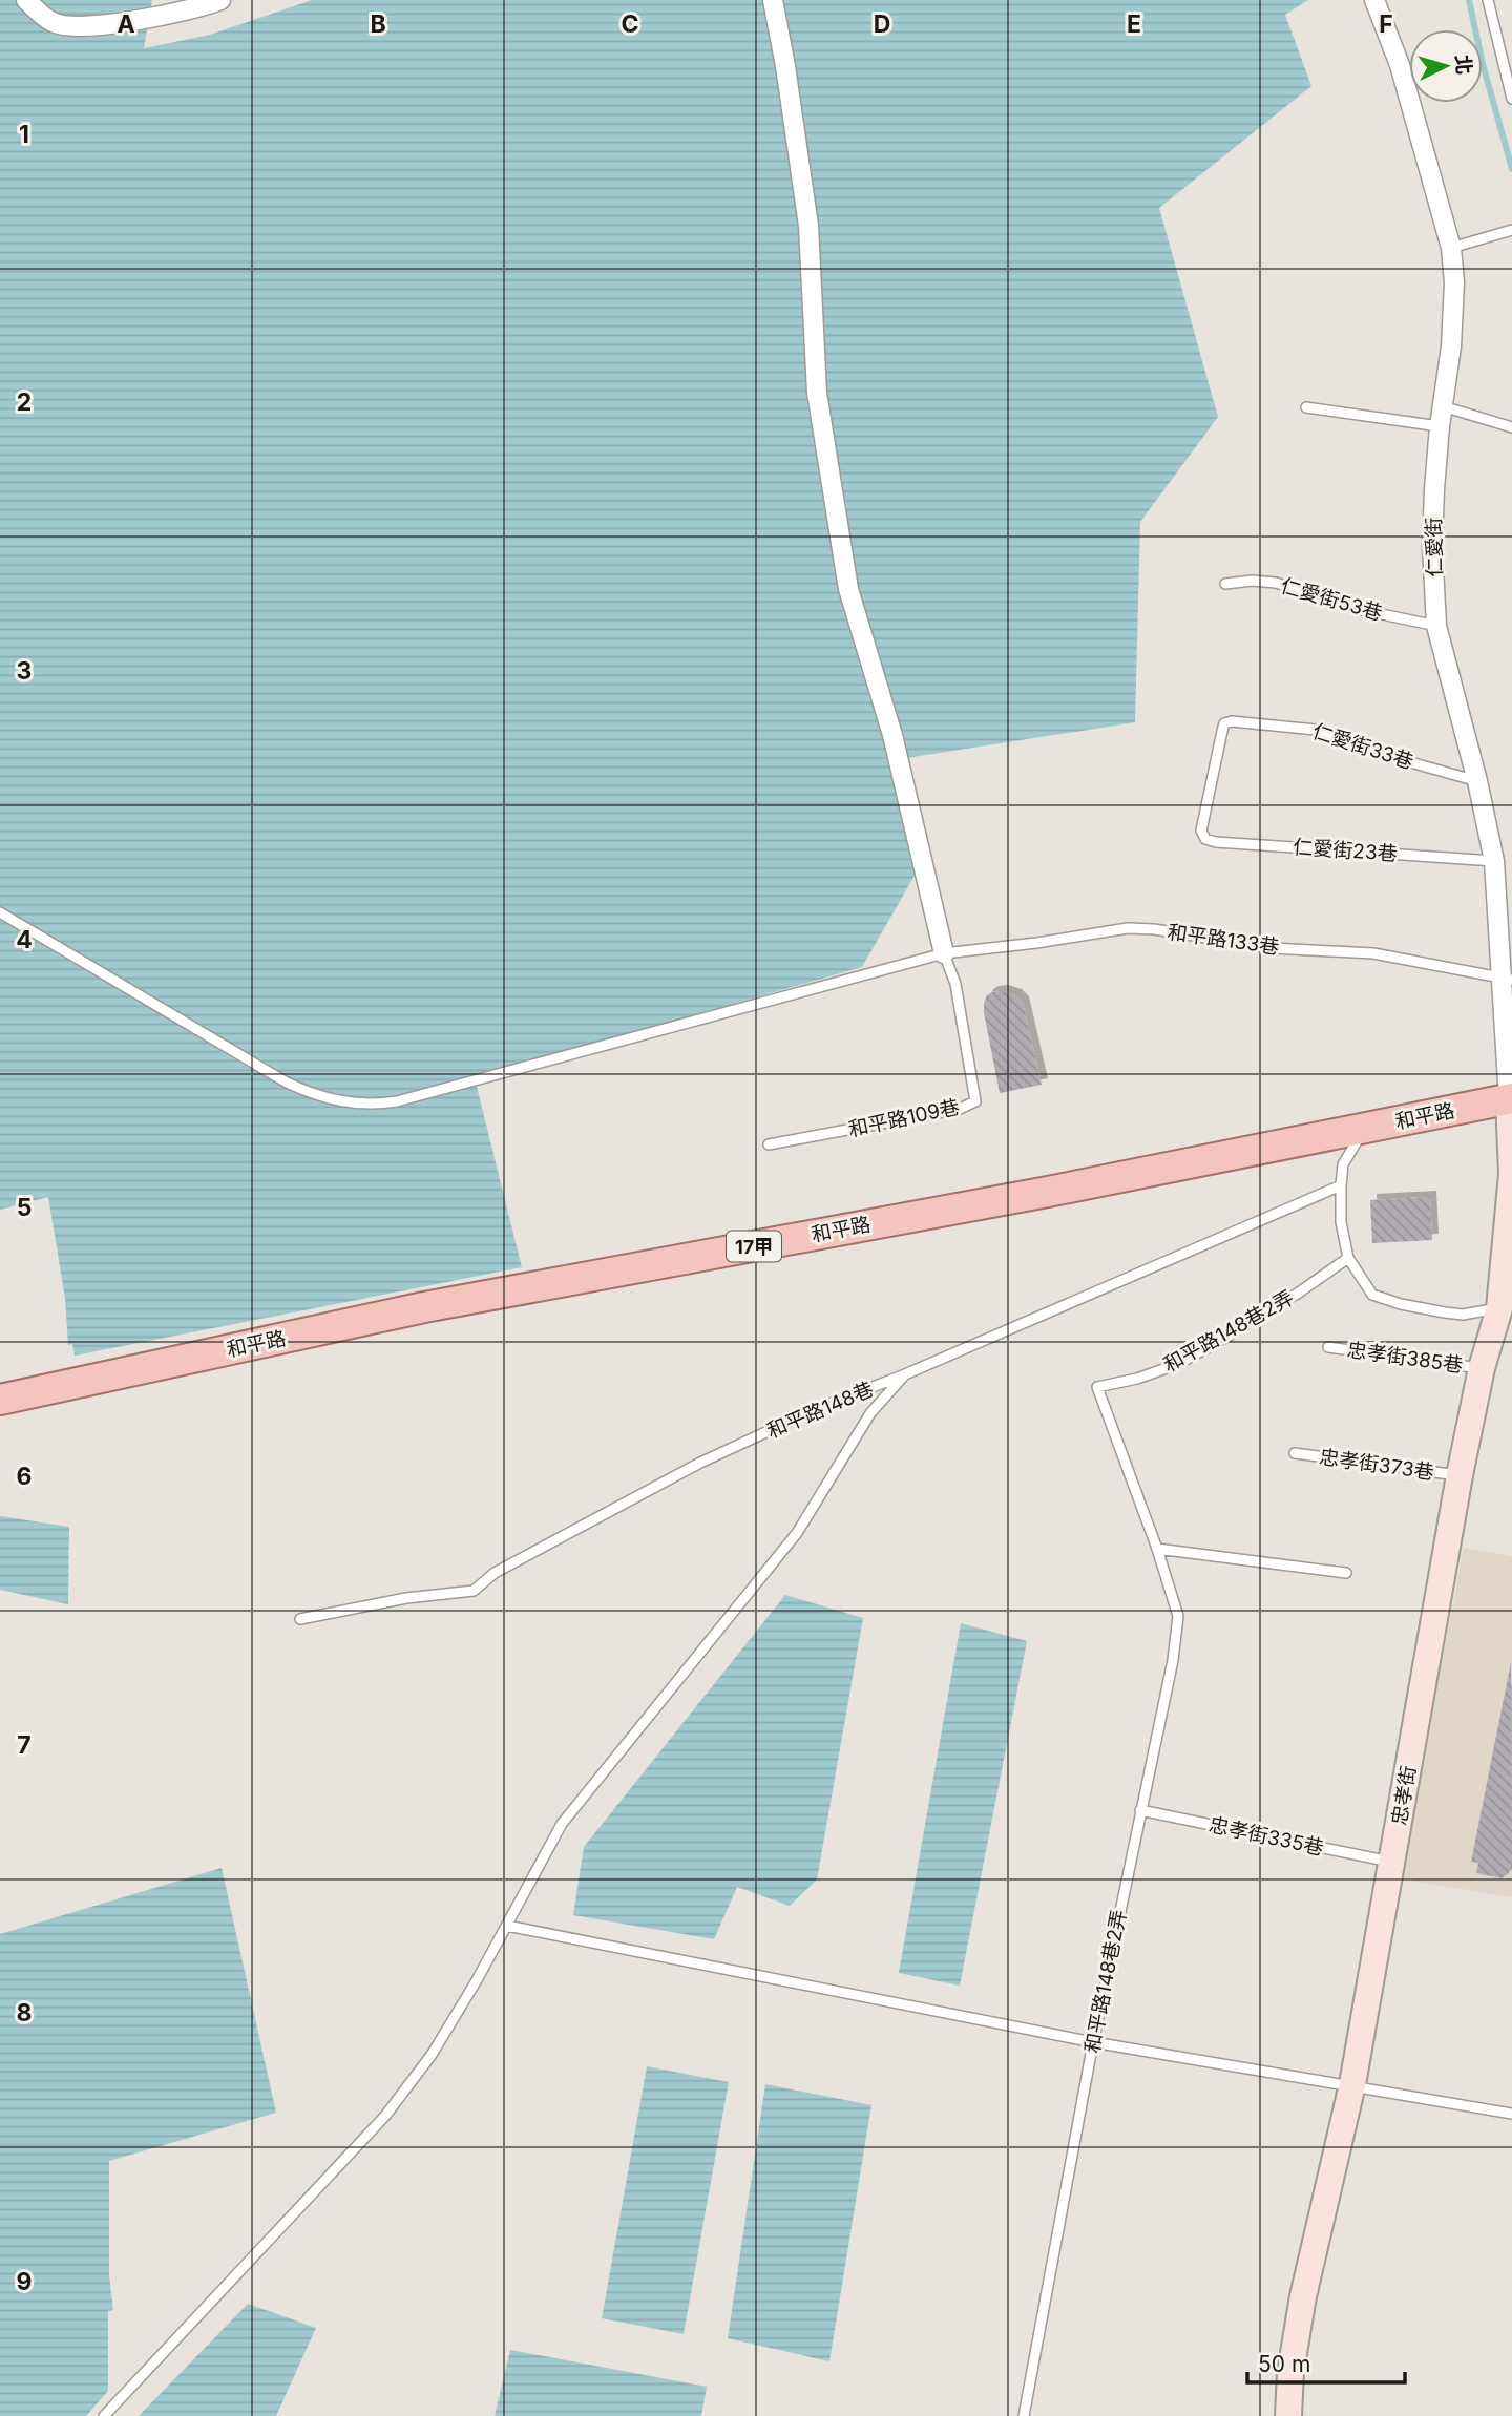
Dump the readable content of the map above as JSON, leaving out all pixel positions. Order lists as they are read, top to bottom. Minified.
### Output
{"streets":{"main road":["和平路","17甲"],"street":["仁愛街","忠孝街"],"lane":["仁愛街53巷","仁愛街33巷","仁愛街23巷","和平路133巷","和平路109巷","和平路148巷2弄","忠孝街385巷","和平路148巷","忠孝街373巷","忠孝街335巷"]},"crossings":[["仁愛街","仁愛街53巷"],["仁愛街","仁愛街33巷"],["仁愛街","仁愛街23巷"],["仁愛街","和平路133巷"],["仁愛街","和平路"],["仁愛街","忠孝街"],["仁愛街33巷","仁愛街23巷"],["和平路133巷","和平路109巷"],["和平路","忠孝街"],["和平路148巷2弄","忠孝街335巷"],["忠孝街385巷","忠孝街"],["忠孝街373巷","忠孝街"],["忠孝街","忠孝街335巷"]],"scale_bar":"50 m","north":"right","grid":{"columns":["A","B","C","D","E","F"],"rows":["1","2","3","4","5","6","7","8","9"]}}
